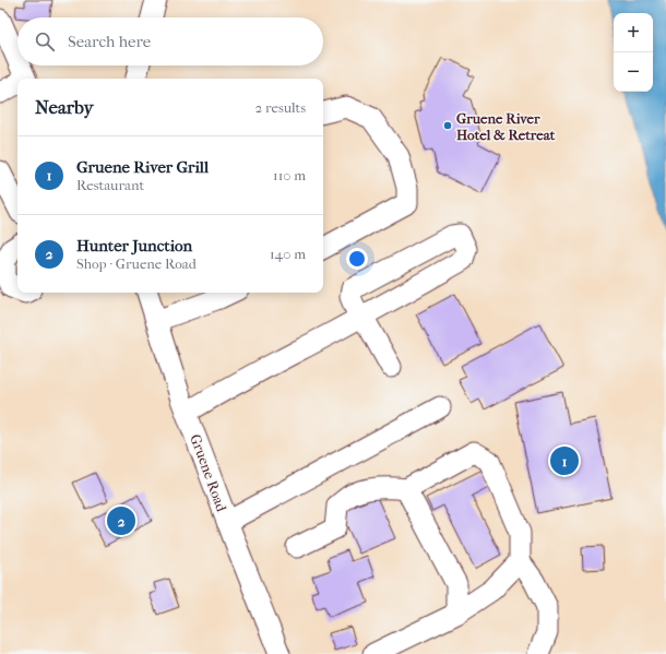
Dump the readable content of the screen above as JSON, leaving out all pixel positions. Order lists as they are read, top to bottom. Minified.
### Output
{"streets":{"street":["Gruene Road"]},"places":["Gruene River Hotel & Retreat"],"page":{"map_buttons":["+","−"],"search":"Search here","heading":["Nearby","2 results"],"list":[{"mark":"1","name":"Gruene River Grill","note":"Restaurant","value":"110 m"},{"mark":"2","name":"Hunter Junction","note":"Shop · Gruene Road","value":"140 m"}],"pins":["1","2"]}}
